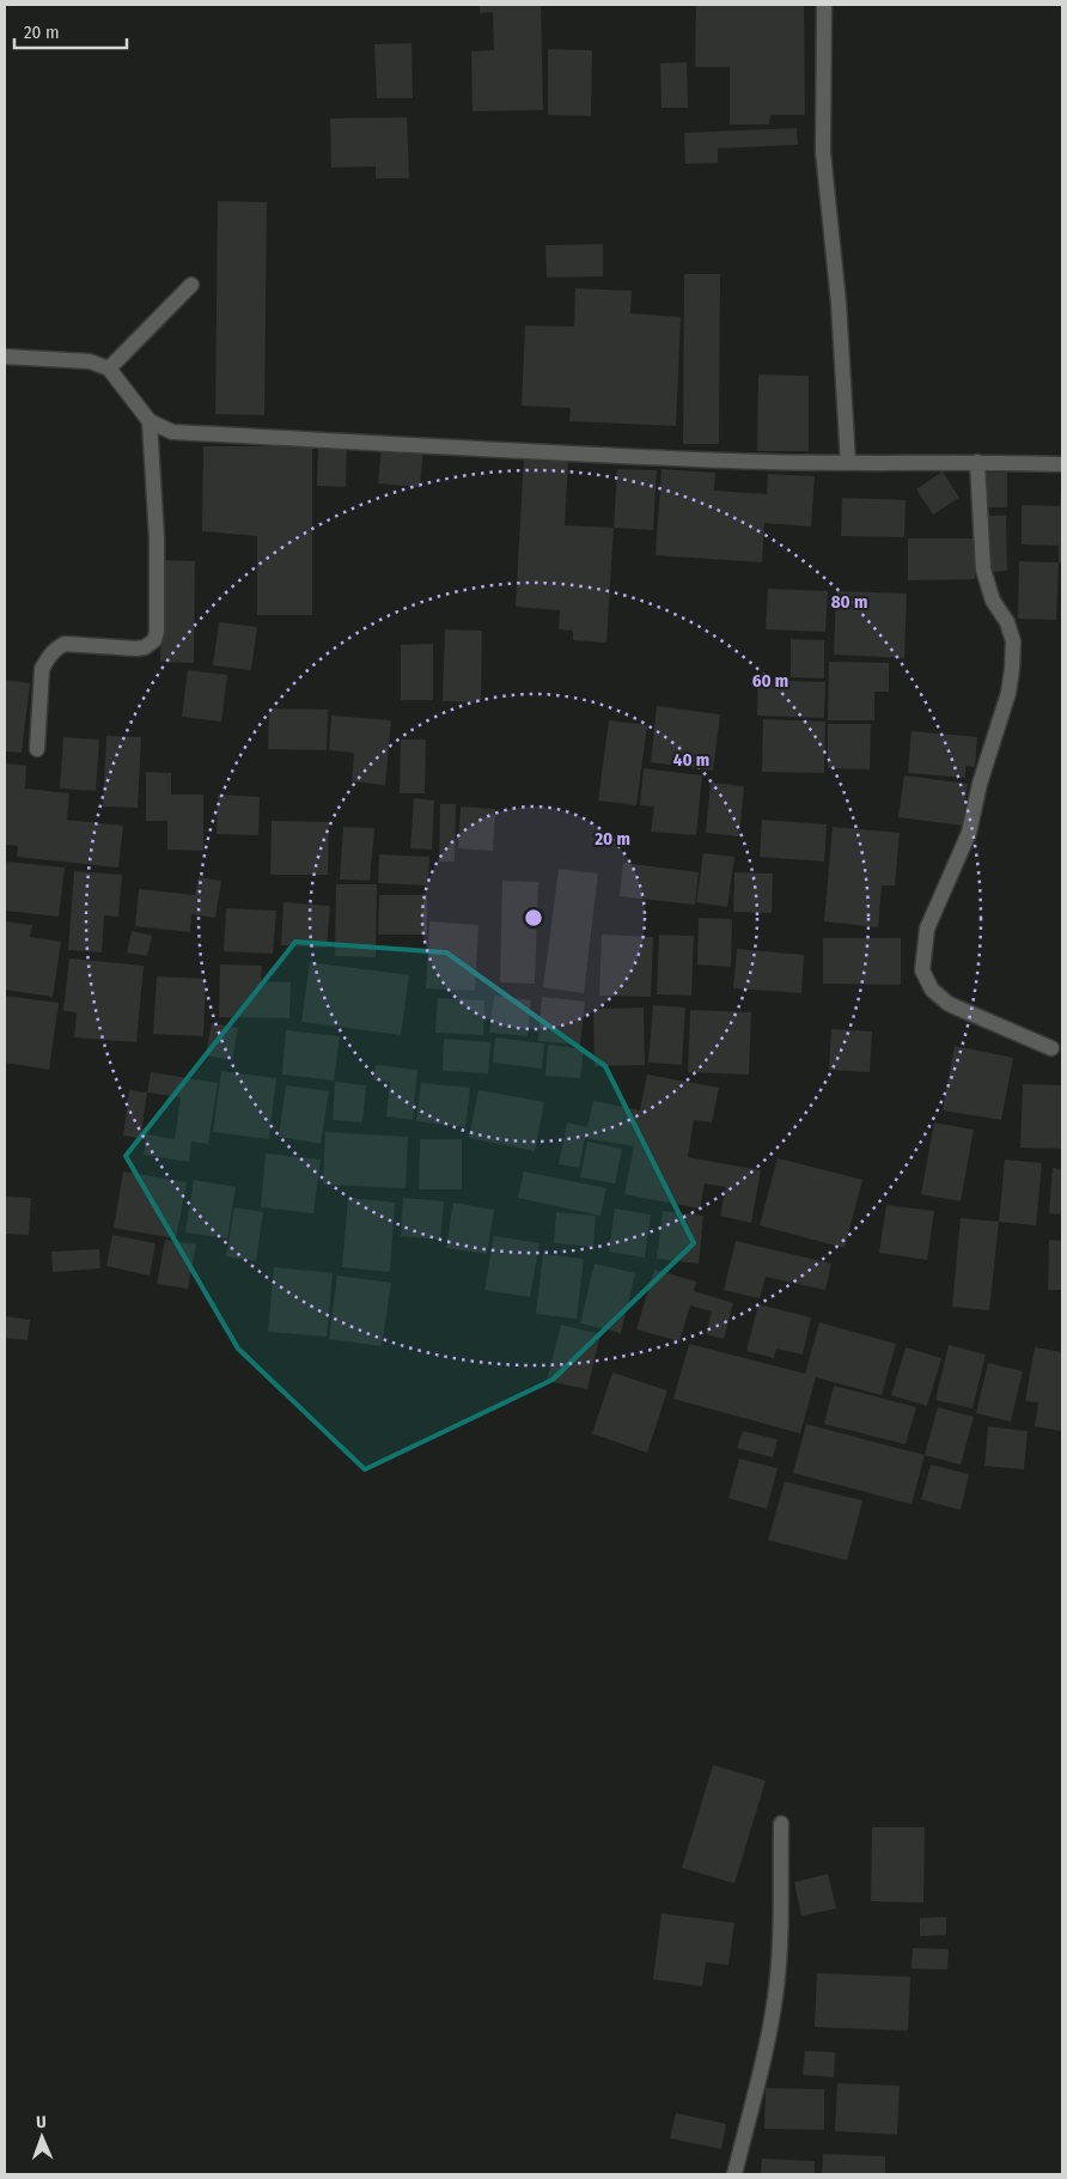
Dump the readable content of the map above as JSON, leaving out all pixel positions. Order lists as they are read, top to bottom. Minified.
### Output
{"scale_bar":"20 m","north":"top","rings":["80 m","60 m","40 m","20 m"]}
